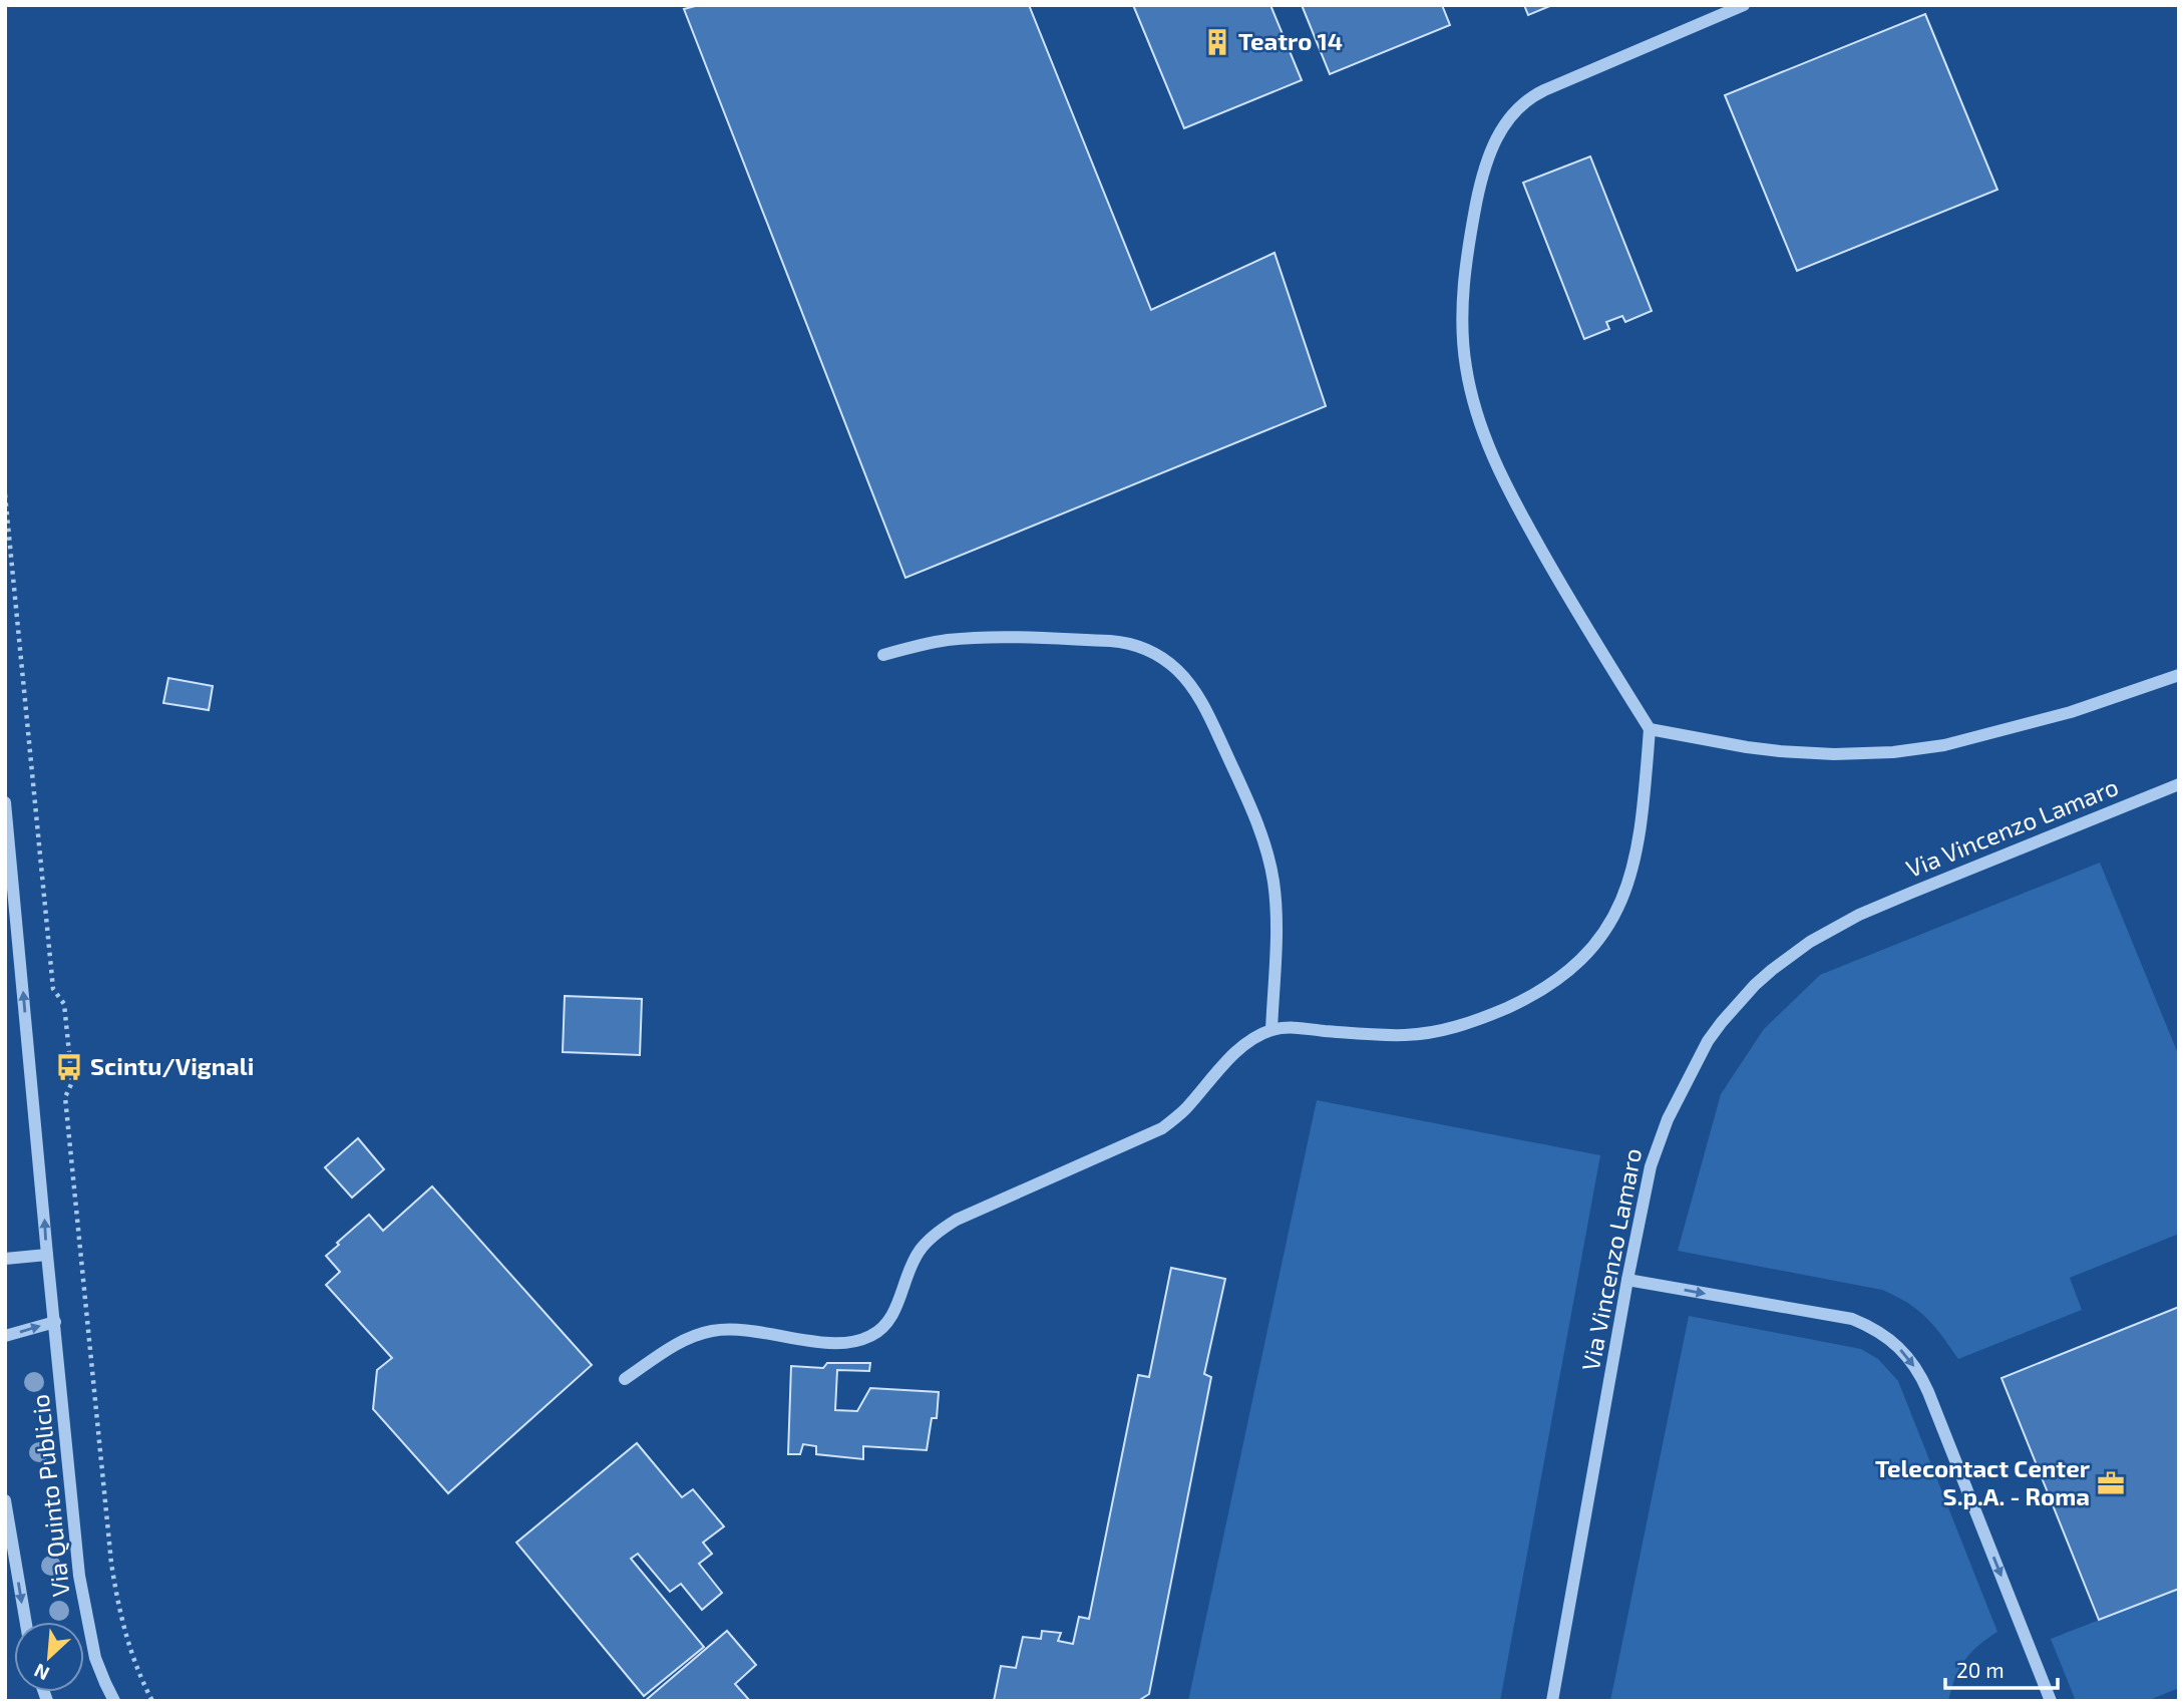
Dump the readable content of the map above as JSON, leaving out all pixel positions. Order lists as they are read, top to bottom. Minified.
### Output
{"streets":{"street":["Via Vincenzo Lamaro","Via Quinto Publicio"]},"places":{"building":["Teatro 14"],"bus stop":["Scintu/Vignali"],"office":["Telecontact Center S.p.A. - Roma"]},"scale_bar":"20 m","north":"bottom left"}
